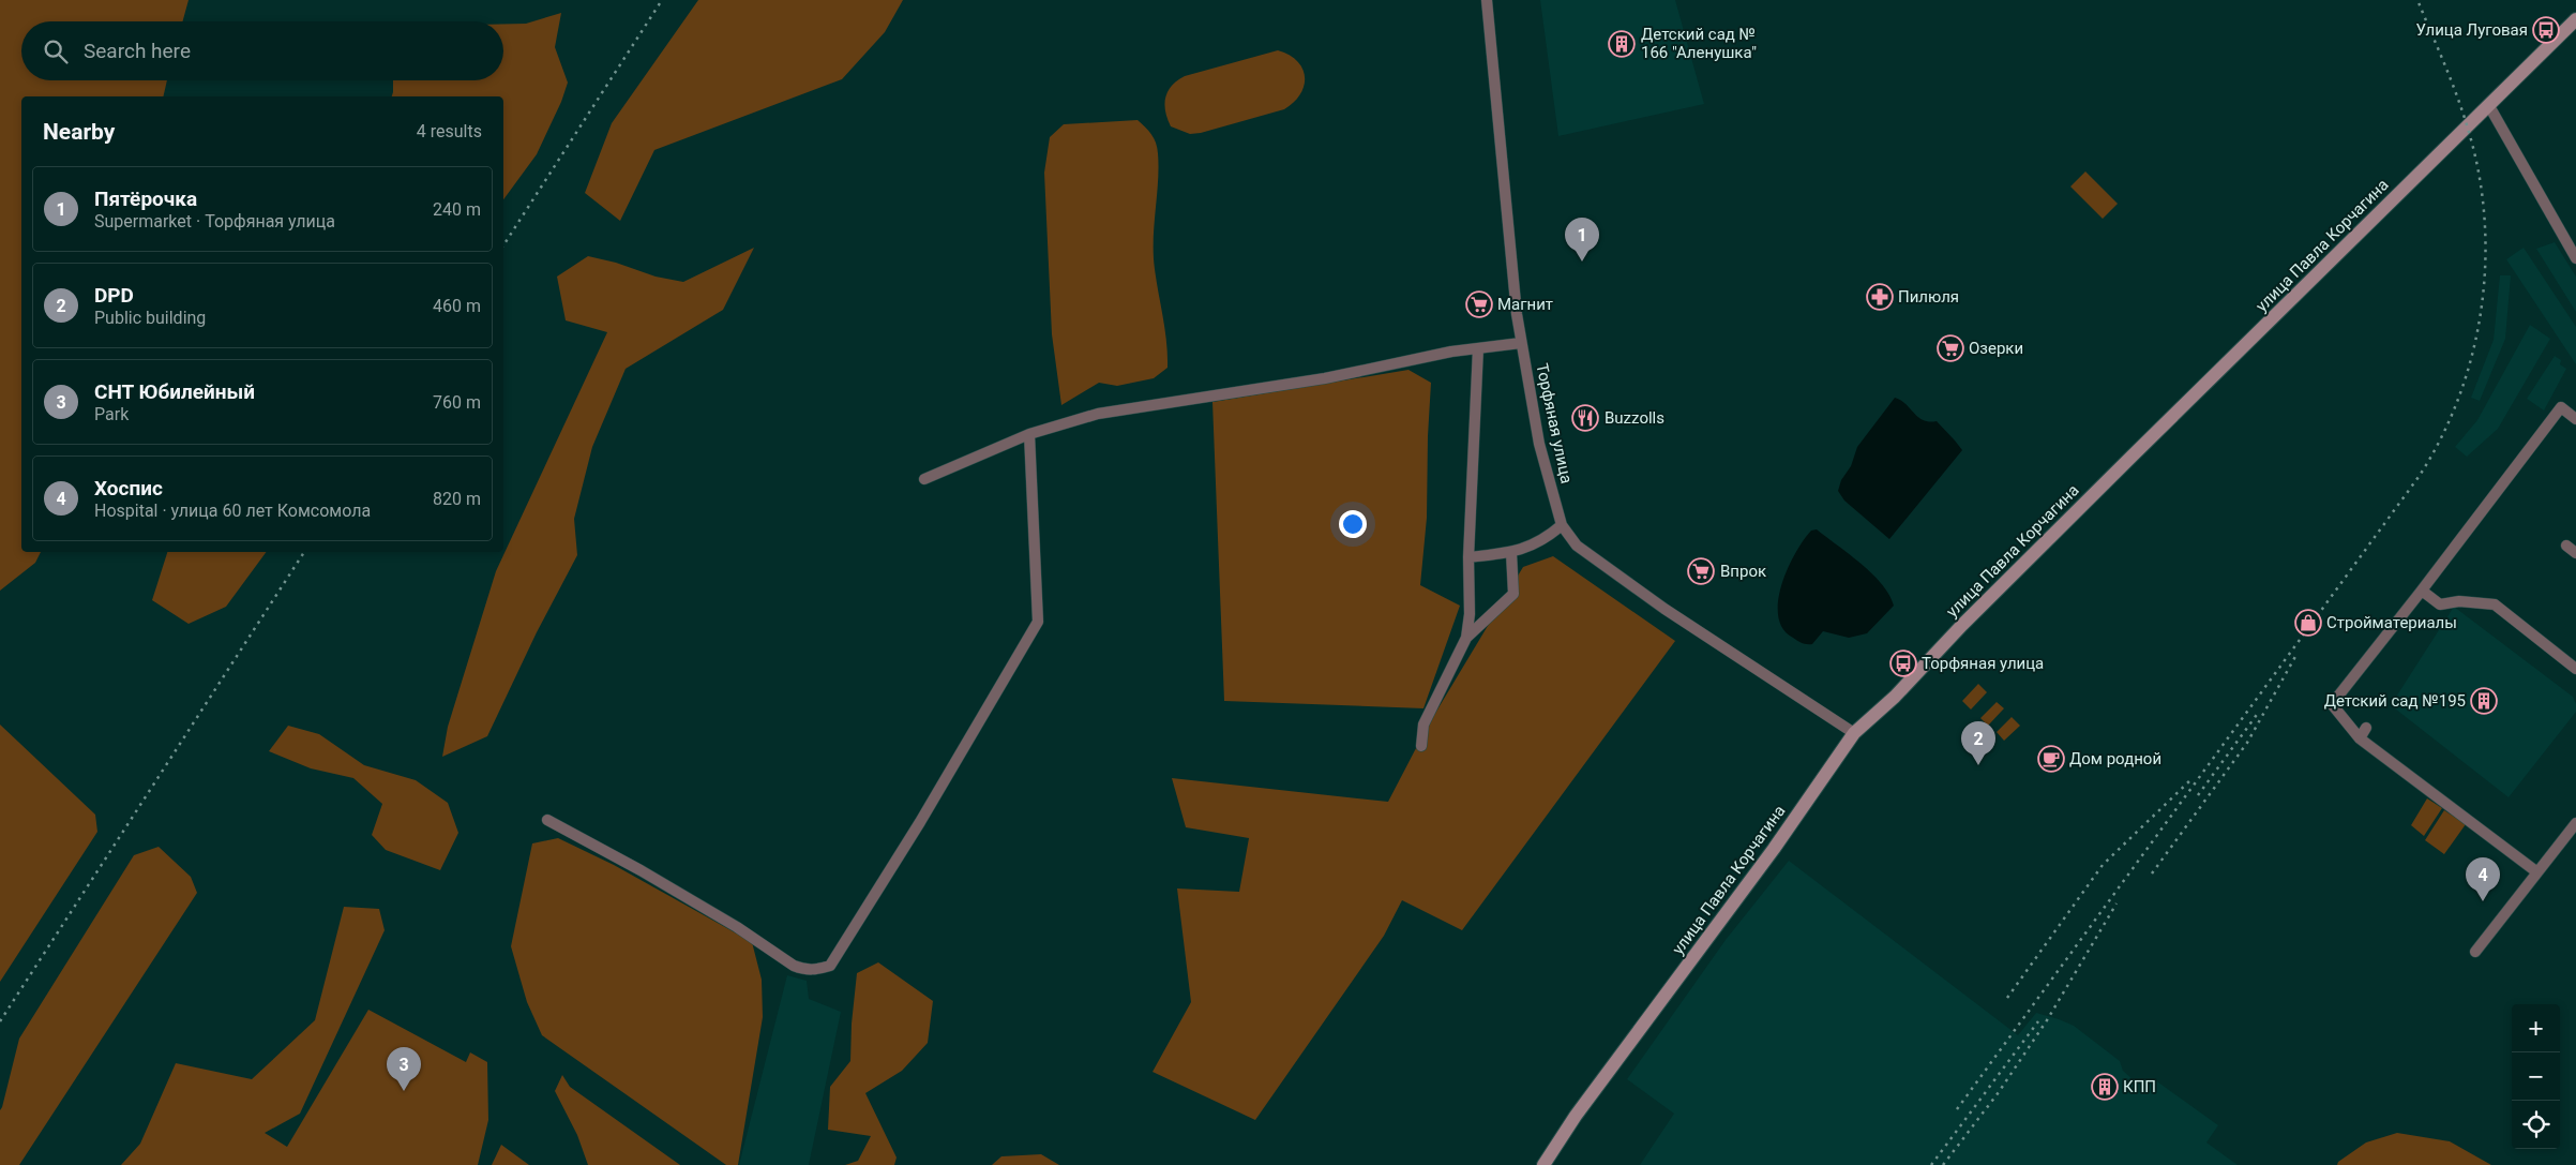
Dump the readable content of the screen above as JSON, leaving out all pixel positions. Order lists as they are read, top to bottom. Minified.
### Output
{"streets":{"main road":["улица Павла Корчагина"],"street":["Торфяная улица"]},"crossings":[["улица Павла Корчагина","Торфяная улица"]],"places":{"bus stop":["Улица Луговая","Торфяная улица"],"building":["Детский сад № 166 \"Аленушка\"","Детский сад №195","КПП"],"pharmacy":["Пилюля"],"supermarket":["Магнит","Озерки","Впрок"],"restaurant":["Buzzolls"],"shop":["Стройматериалы"],"cafe":["Дом родной"]},"page":{"search":"Search here","heading":["Nearby","4 results"],"list":[{"mark":"1","name":"Пятёрочка","note":"Supermarket · Торфяная улица","value":"240 m"},{"mark":"2","name":"DPD","note":"Public building","value":"460 m"},{"mark":"3","name":"СНТ Юбилейный","note":"Park","value":"760 m"},{"mark":"4","name":"Хоспис","note":"Hospital · улица 60 лет Комсомола","value":"820 m"}],"pins":["1","2","4","3"],"map_buttons":["+","−"]}}
